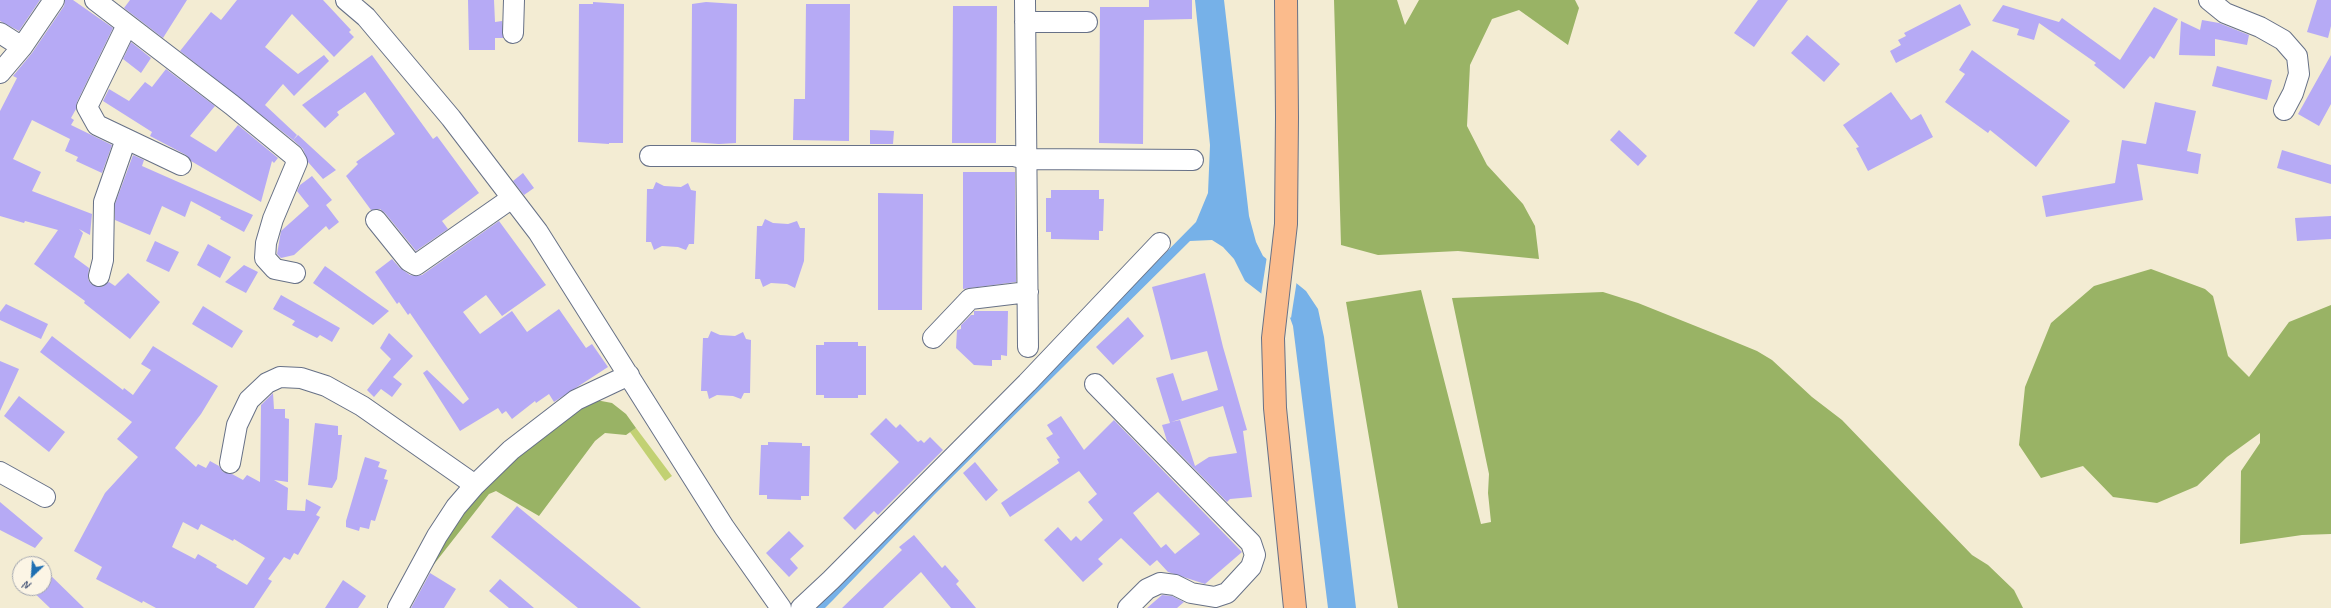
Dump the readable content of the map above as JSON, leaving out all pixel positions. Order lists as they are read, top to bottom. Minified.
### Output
{"north":"bottom left"}
